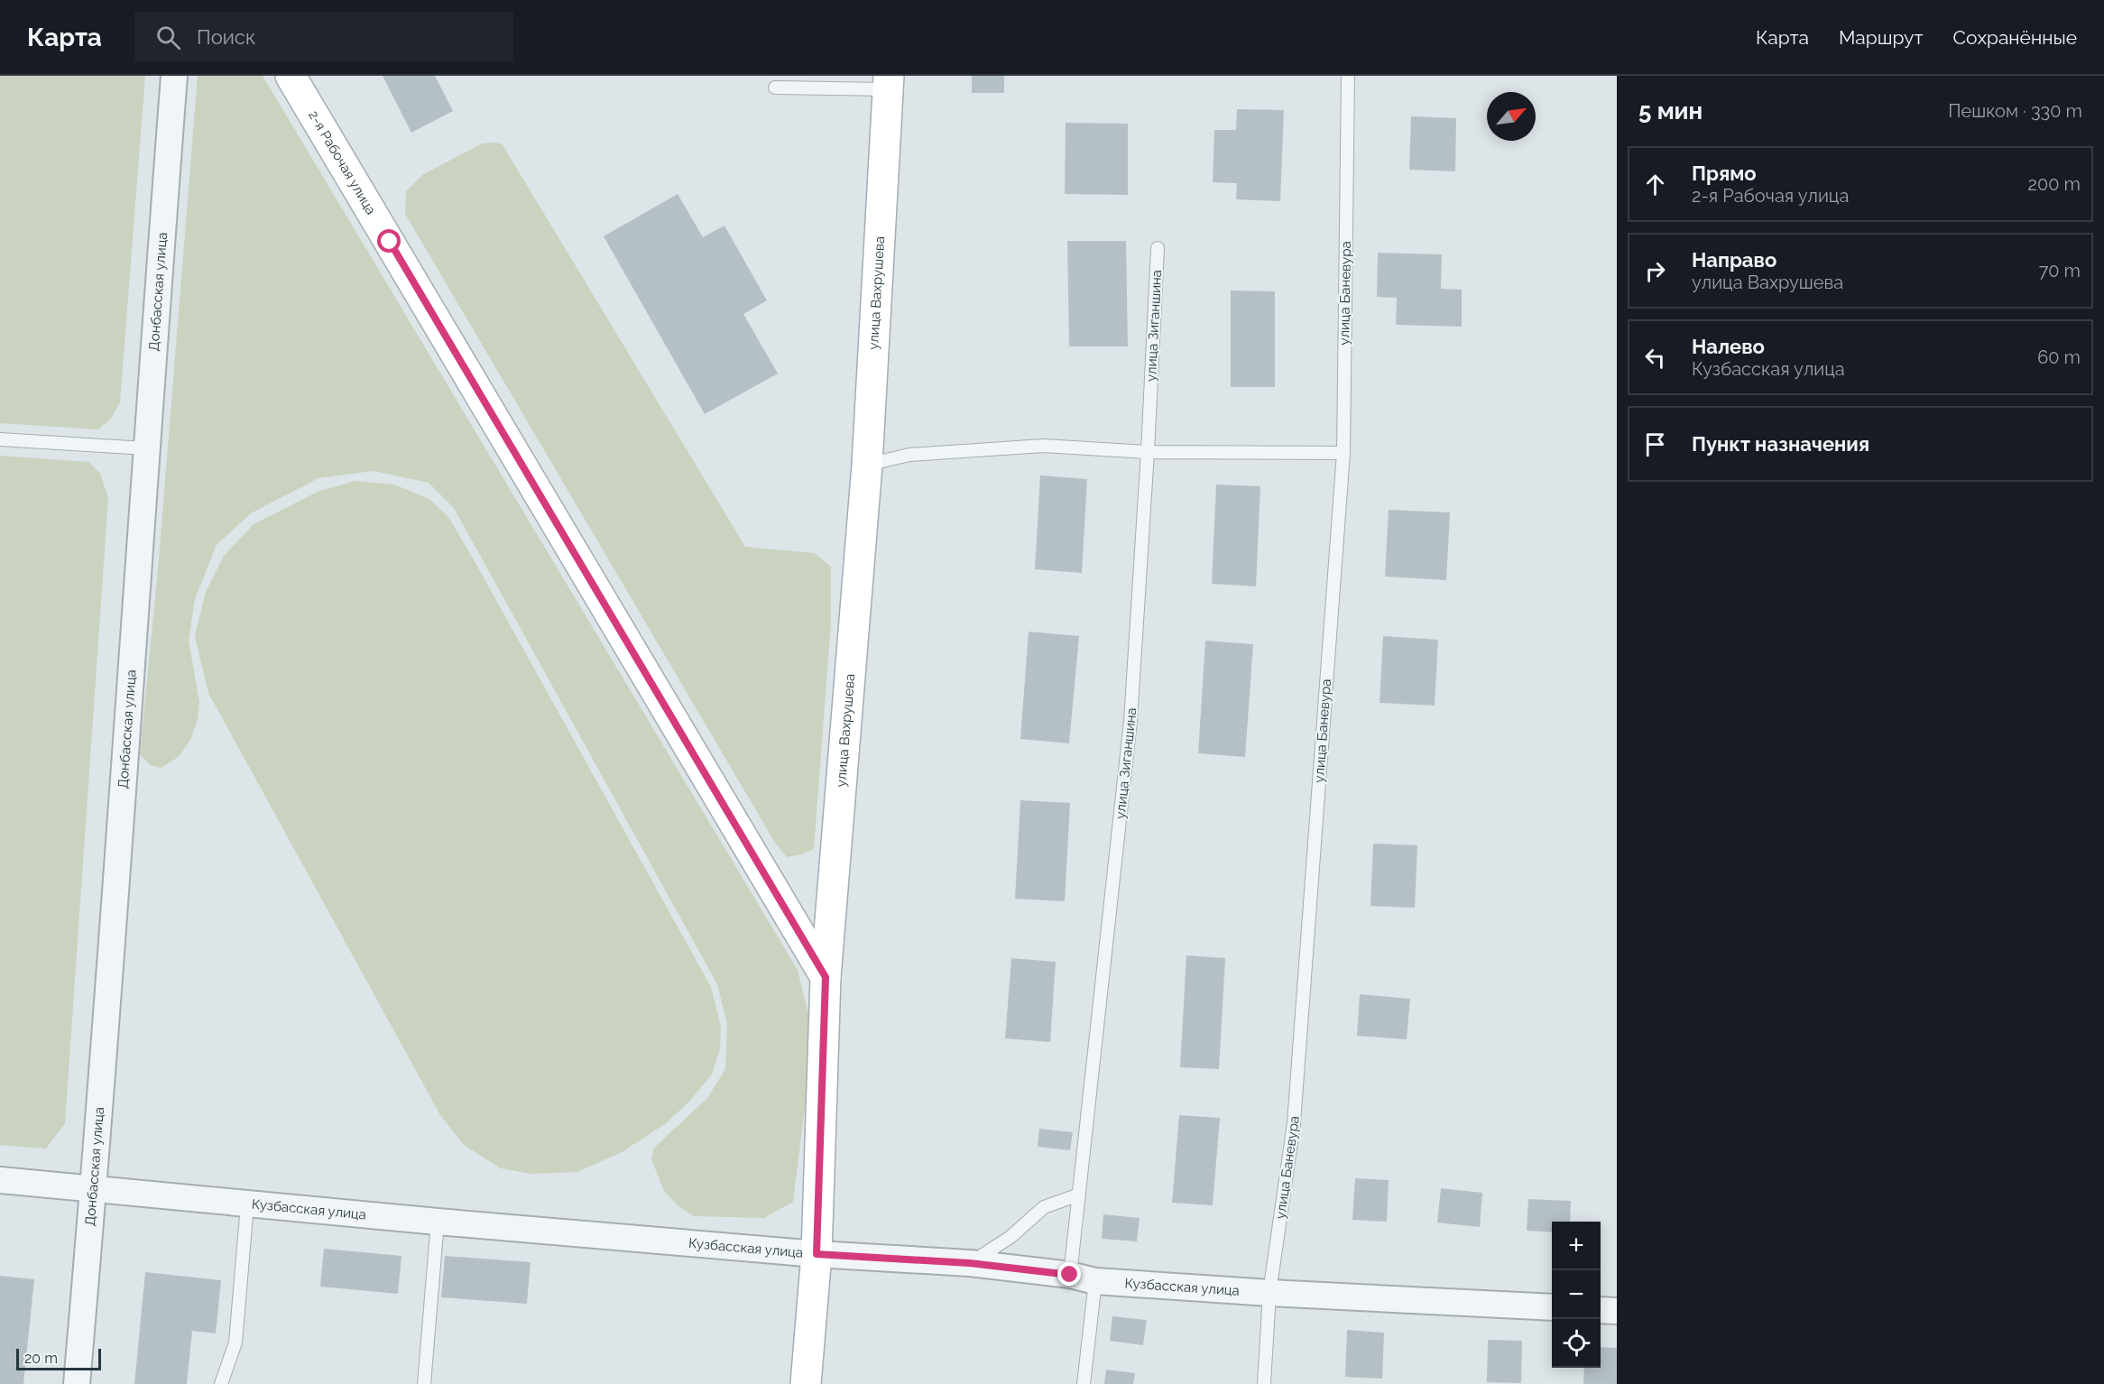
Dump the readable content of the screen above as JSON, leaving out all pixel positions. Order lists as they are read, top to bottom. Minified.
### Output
{"streets":{"main road":["2-я Рабочая улица","улица Вахрушева"],"street":["Донбасская улица","Кузбасская улица"],"lane":["улица Баневура","улица Зиганшина"]},"crossings":[["2-я Рабочая улица","улица Вахрушева"],["Донбасская улица","Кузбасская улица"],["улица Вахрушева","Кузбасская улица"],["улица Баневура","Кузбасская улица"],["улица Зиганшина","Кузбасская улица"]],"scale_bar":"20 m","north":"top right","page":{"header":"Карта","search":"Поиск","nav":["Карта","Маршрут","Сохранённые"],"heading":["5 мин","Пешком · 330 m"],"list":[["Прямо","2-я Рабочая улица","200 m"],["Направо","улица Вахрушева","70 m"],["Налево","Кузбасская улица","60 m"],"Пункт назначения"],"map_buttons":["+","−"],"scale":"20 m"}}
